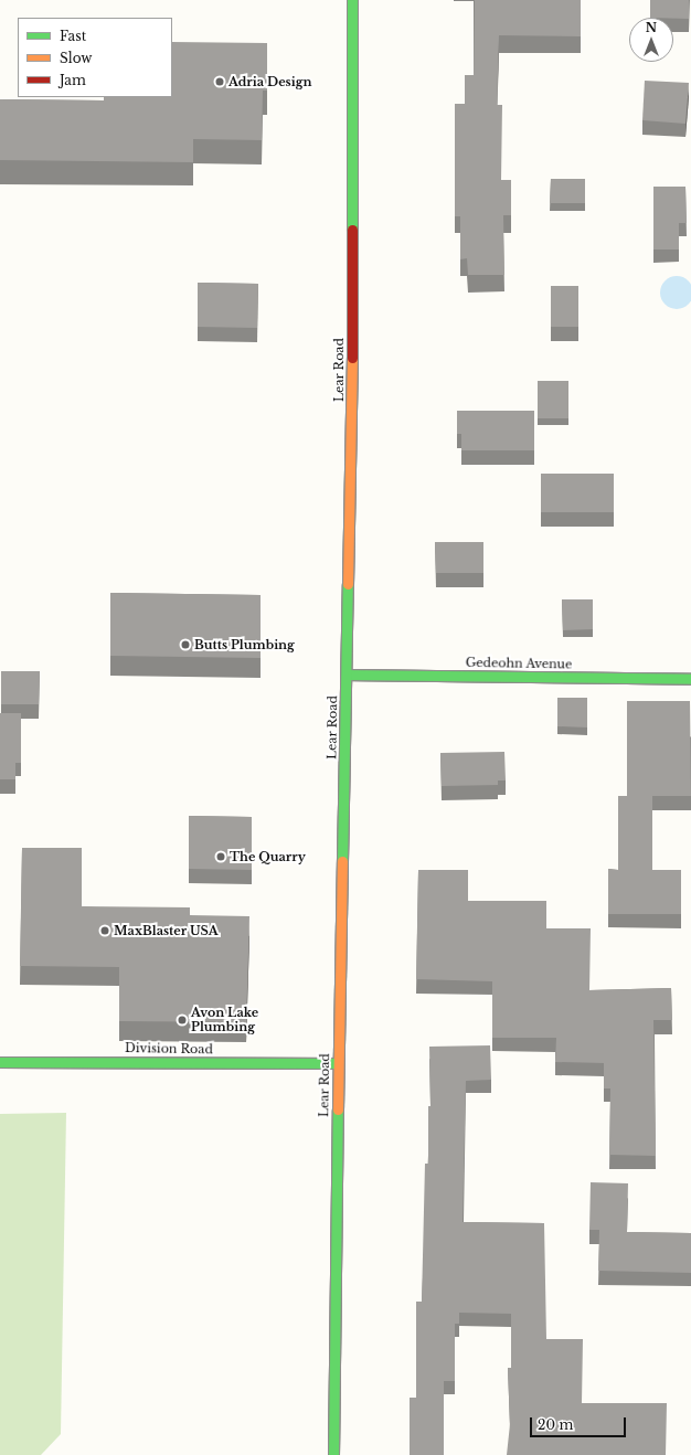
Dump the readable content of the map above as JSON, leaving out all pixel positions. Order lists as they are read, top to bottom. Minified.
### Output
{"streets":{"street":["Lear Road","Gedeohn Avenue","Division Road"]},"crossings":[["Lear Road","Gedeohn Avenue"],["Lear Road","Division Road"]],"places":["Adria Design","Butts Plumbing","The Quarry","MaxBlaster USA","Avon Lake Plumbing"],"legend":["Fast","Slow","Jam"],"scale_bar":"20 m","north":"top"}
